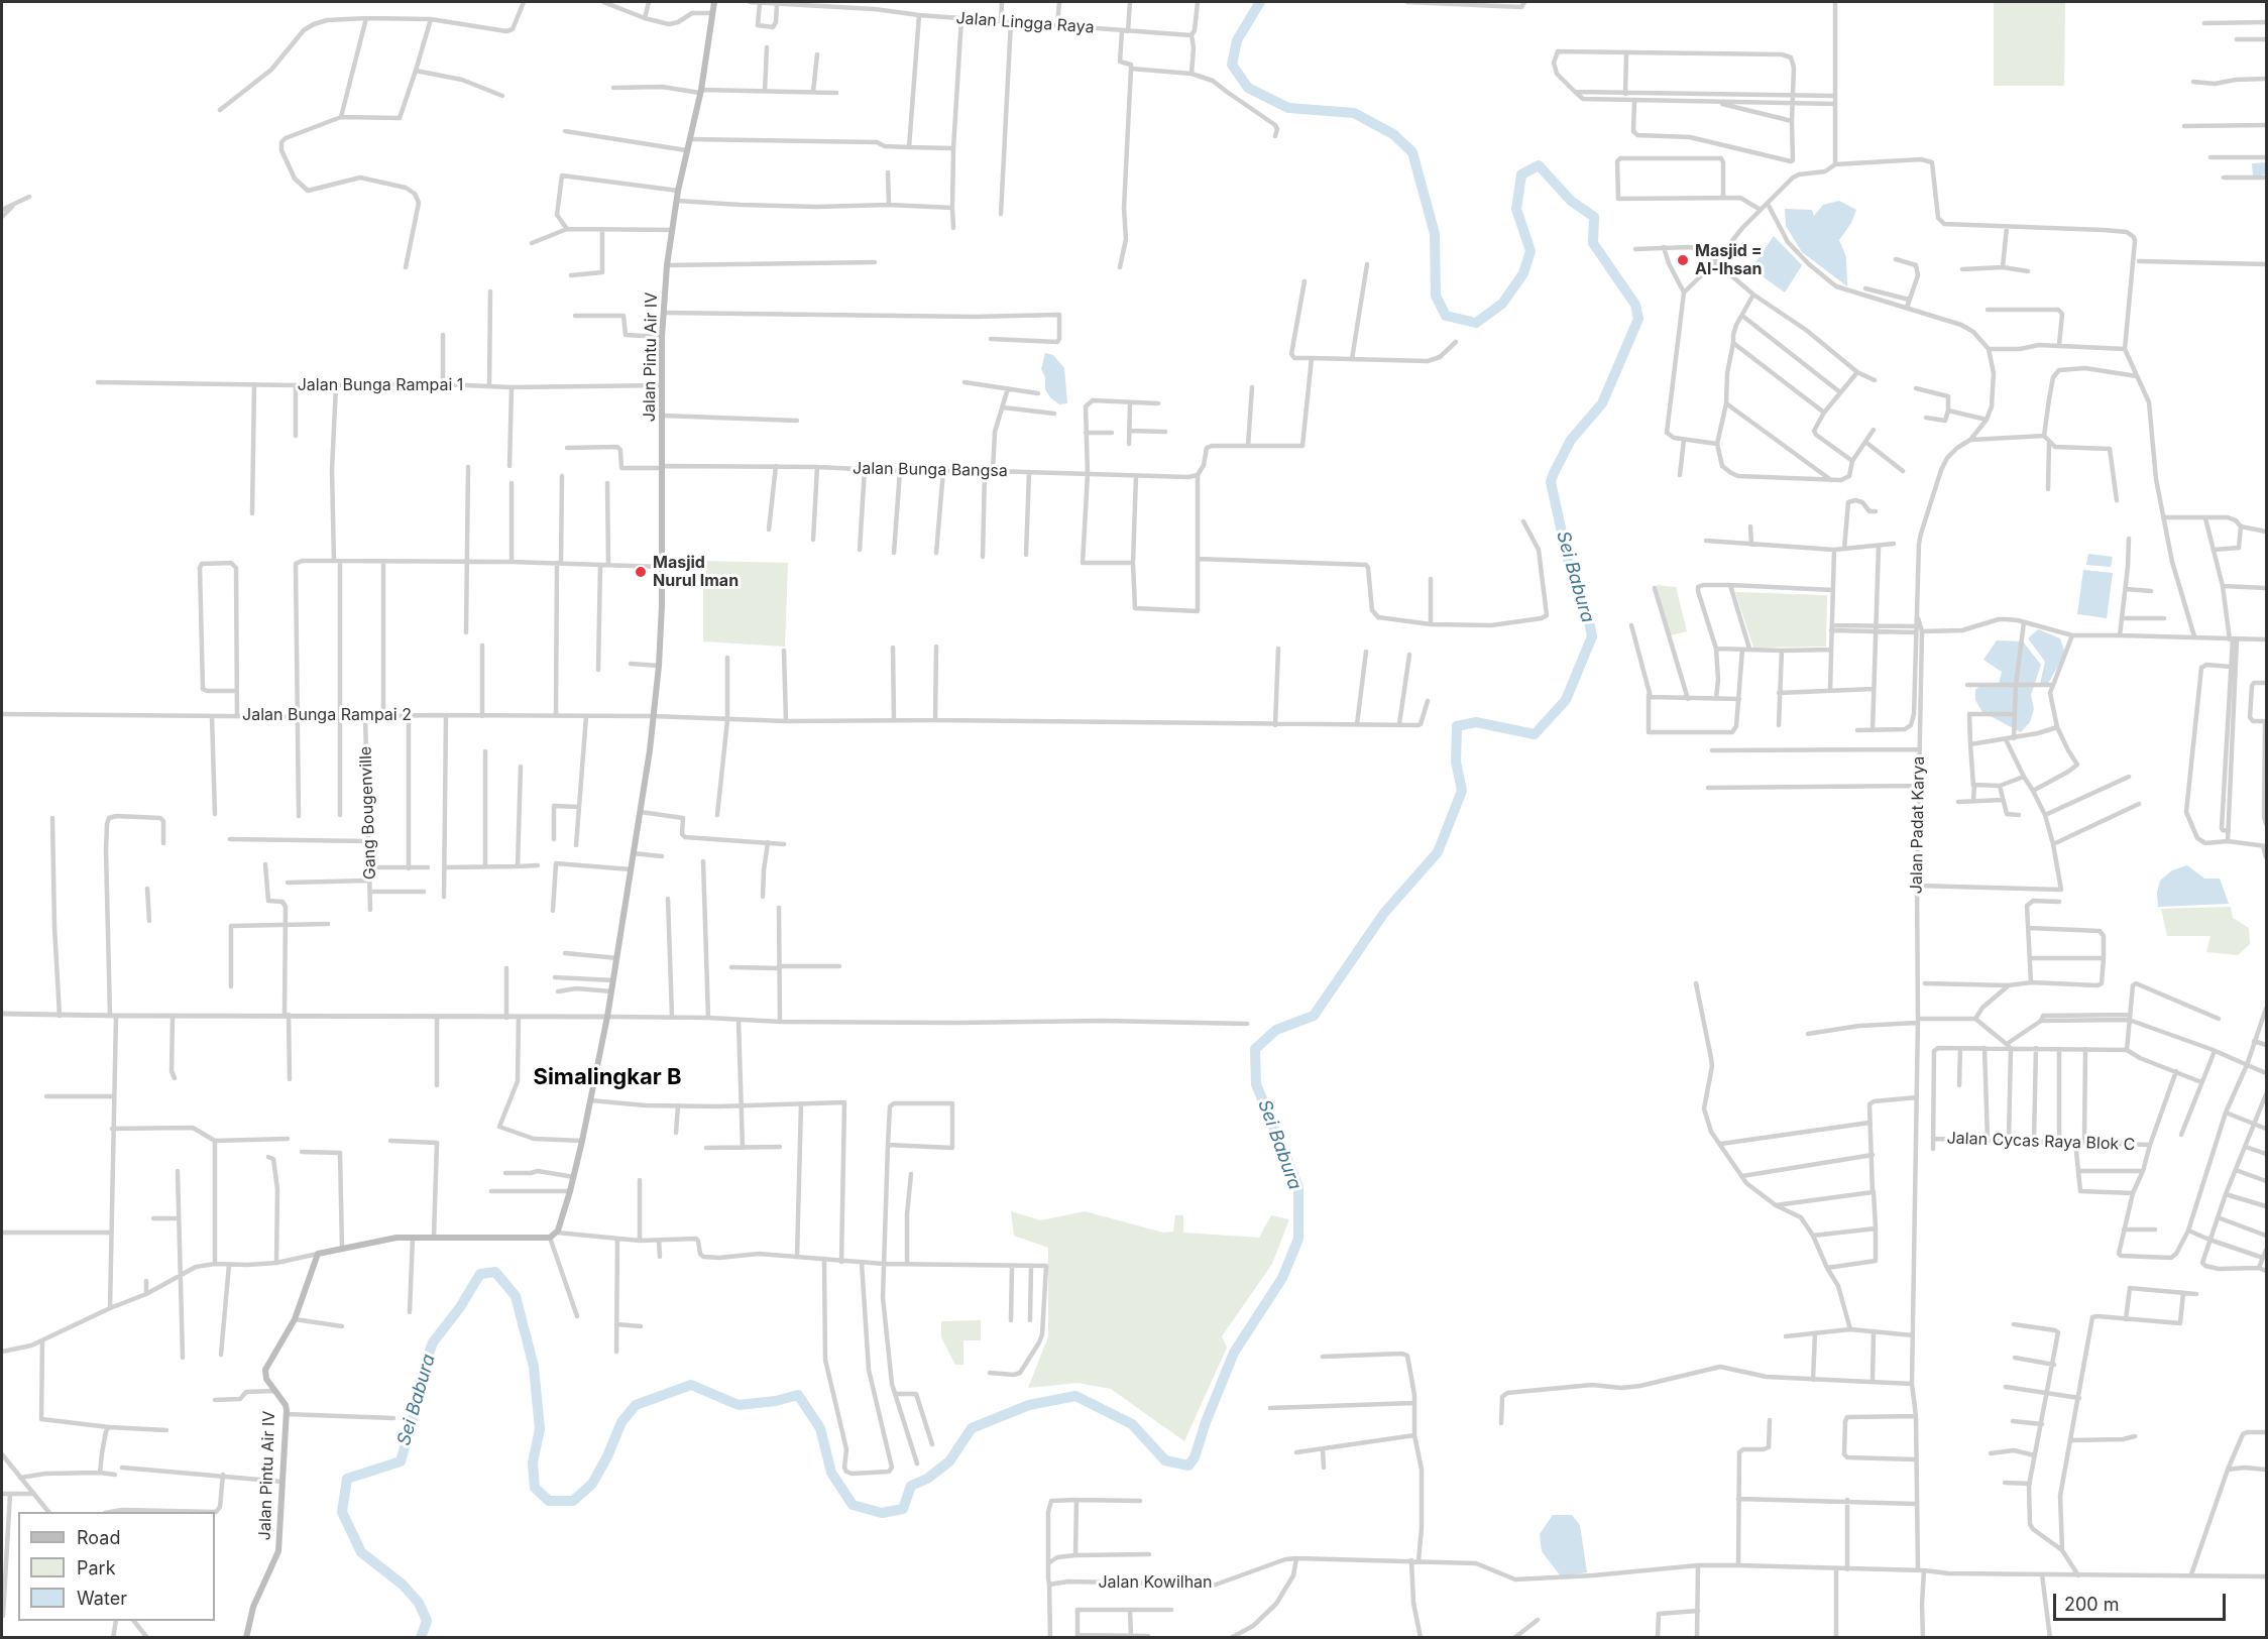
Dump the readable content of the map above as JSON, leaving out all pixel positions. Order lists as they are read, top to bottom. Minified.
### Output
{"streets":{"main road":["Jalan Pintu Air IV"],"street":["Jalan Lingga Raya","Jalan Bunga Rampai 1","Jalan Bunga Bangsa","Jalan Bunga Rampai 2","Gang Bougenville","Jalan Padat Karya","Jalan Cycas Raya Blok C","Jalan Kowilhan"]},"crossings":[["Jalan Pintu Air IV","Jalan Bunga Rampai 1"],["Jalan Pintu Air IV","Jalan Bunga Bangsa"],["Jalan Pintu Air IV","Jalan Bunga Rampai 2"],["Jalan Bunga Rampai 2","Gang Bougenville"],["Jalan Padat Karya","Jalan Kowilhan"]],"districts":["Simalingkar B"],"water":["Sei Babura"],"places":["Masjid = Al-Ihsan","Masjid Nurul Iman"],"legend":["Road","Park","Water"],"scale_bar":"200 m"}
